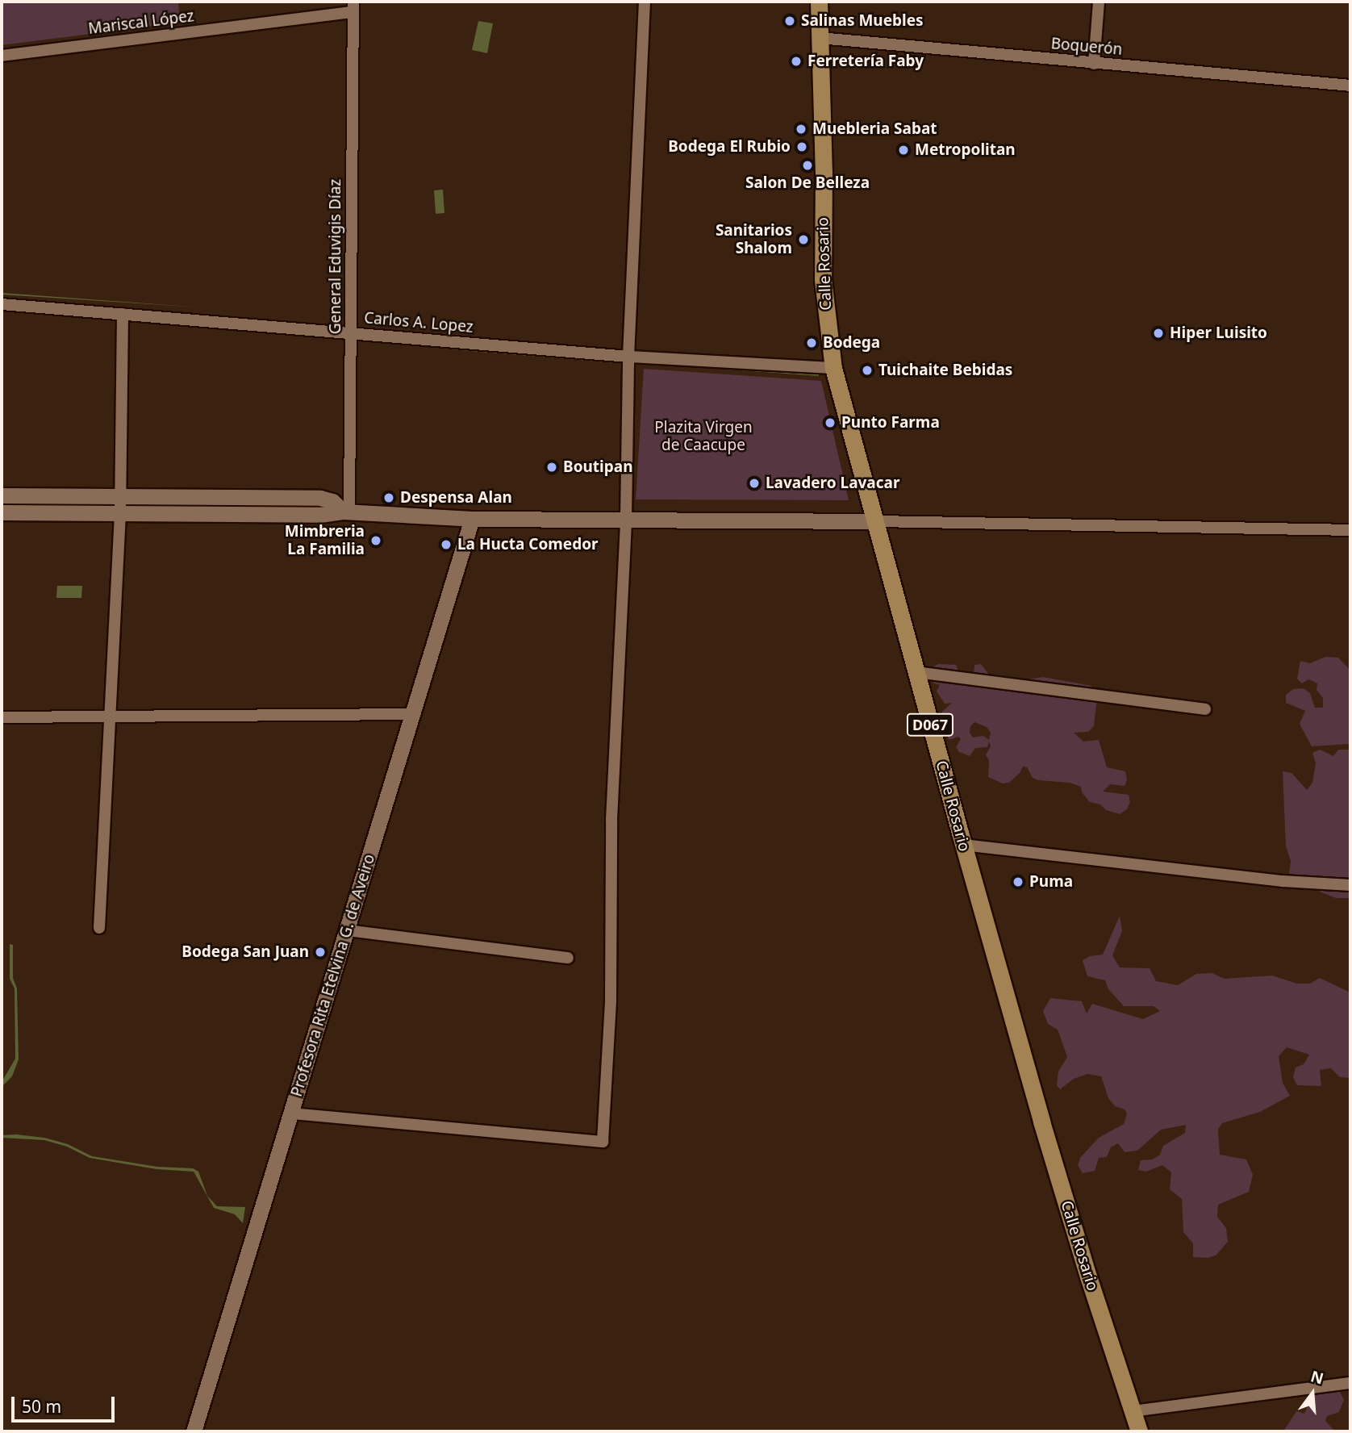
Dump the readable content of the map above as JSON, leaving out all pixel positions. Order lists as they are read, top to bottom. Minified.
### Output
{"streets":{"main road":["Calle Rosario","D067"],"street":["Mariscal López","Boquerón","General Eduvigis Díaz","Carlos A. Lopez","Profesora Rita Etelvina G. de Aveiro"]},"crossings":[["Mariscal López","General Eduvigis Díaz"],["Boquerón","Calle Rosario"],["General Eduvigis Díaz","Carlos A. Lopez"],["Calle Rosario","Carlos A. Lopez"]],"parks":["Plazita Virgen de Caacupe"],"places":["Salinas Muebles","Ferretería Faby","Muebleria Sabat","Bodega El Rubio","Metropolitan","Salon De Belleza","Sanitarios Shalom","Hiper Luisito","Bodega","Tuichaite Bebidas","Punto Farma","Boutipan","Lavadero Lavacar","Despensa Alan","Mimbreria La Familia","La Hucta Comedor","Puma","Bodega San Juan"],"scale_bar":"50 m","north":"top"}
